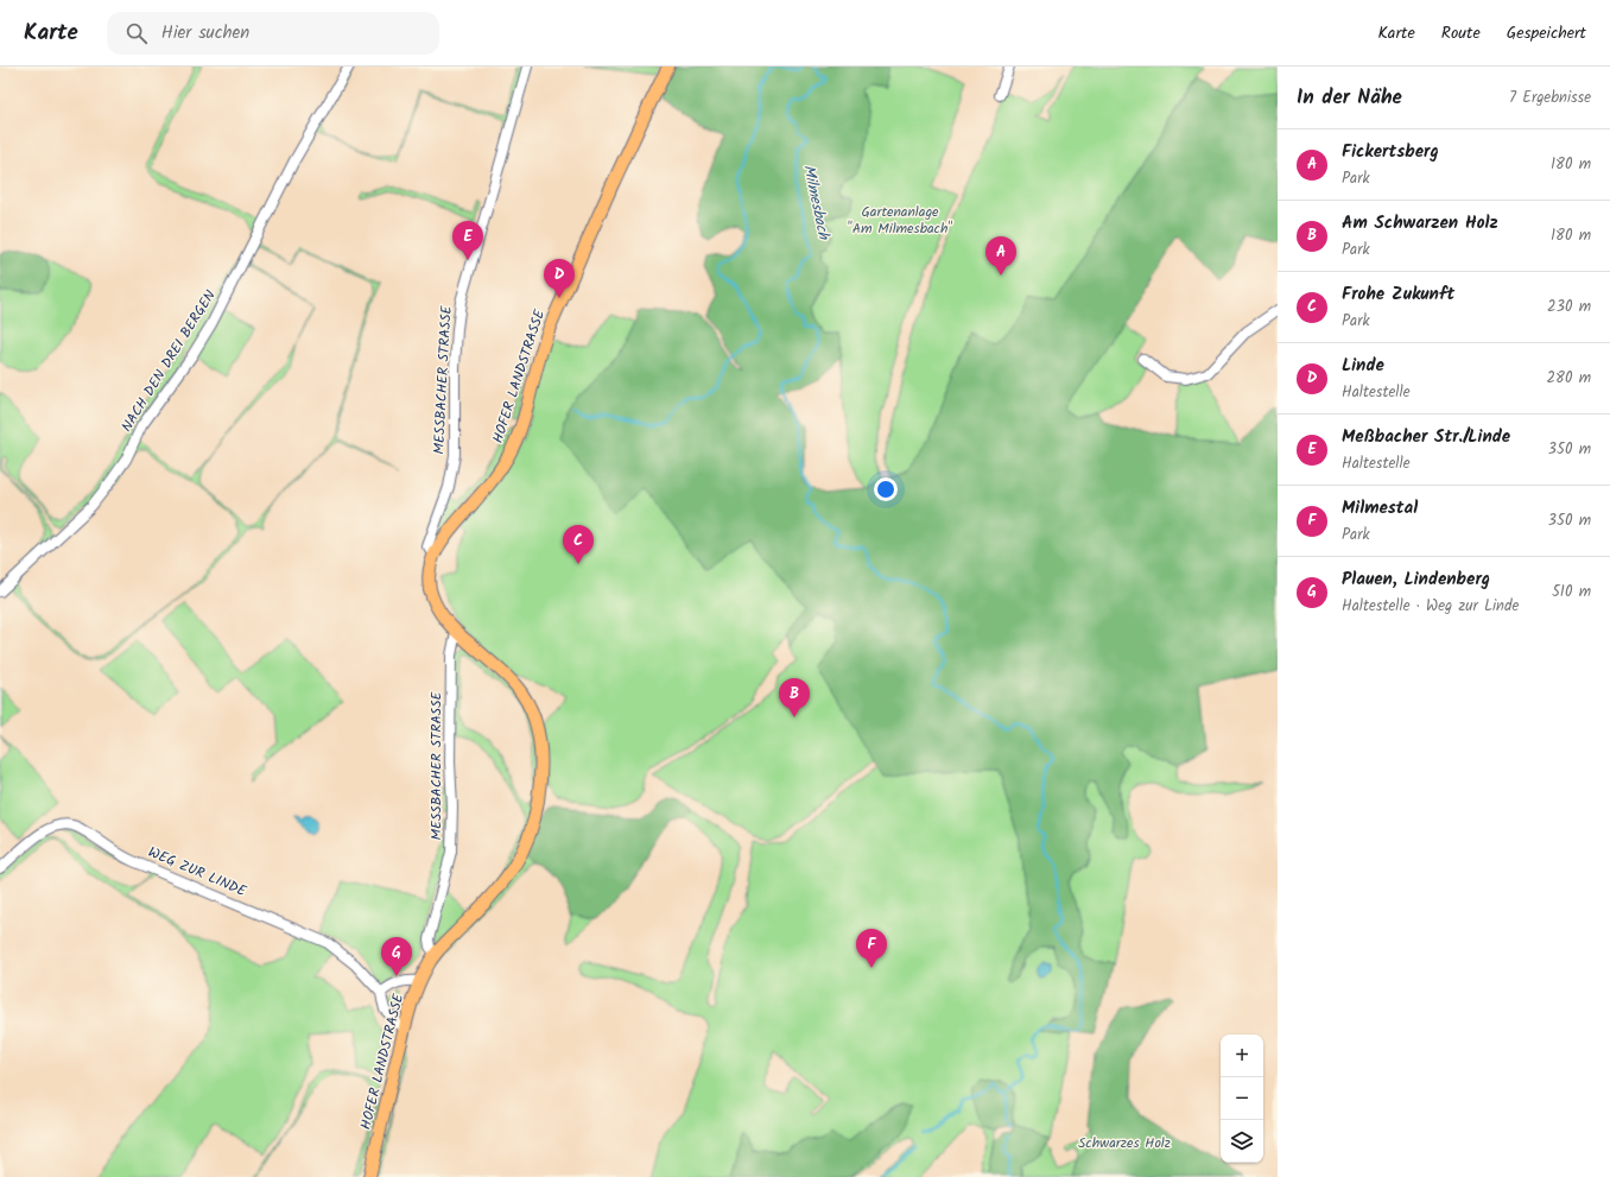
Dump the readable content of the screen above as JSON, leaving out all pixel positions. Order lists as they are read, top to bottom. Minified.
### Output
{"streets":{"main road":["HOFER LANDSTRASSE"],"street":["NACH DEN DREI BERGEN","MESSBACHER STRASSE","WEG ZUR LINDE"]},"crossings":[["HOFER LANDSTRASSE","MESSBACHER STRASSE"],["HOFER LANDSTRASSE","WEG ZUR LINDE"]],"water":["Milmesbach"],"parks":["Gartenanlage \"Am Milmesbach\"","Schwarzes Holz"],"page":{"header":"Karte","search":"Hier suchen","nav":["Karte","Route","Gespeichert"],"heading":["In der Nähe","7 Ergebnisse"],"list":[{"mark":"A","name":"Fickertsberg","note":"Park","value":"180 m"},{"mark":"B","name":"Am Schwarzen Holz","note":"Park","value":"180 m"},{"mark":"C","name":"Frohe Zukunft","note":"Park","value":"230 m"},{"mark":"D","name":"Linde","note":"Haltestelle","value":"280 m"},{"mark":"E","name":"Meßbacher Str./Linde","note":"Haltestelle","value":"350 m"},{"mark":"F","name":"Milmestal","note":"Park","value":"350 m"},{"mark":"G","name":"Plauen, Lindenberg","note":"Haltestelle · Weg zur Linde","value":"510 m"}],"pins":["E","A","D","C","B","F","G"],"map_buttons":["+","−"]}}
